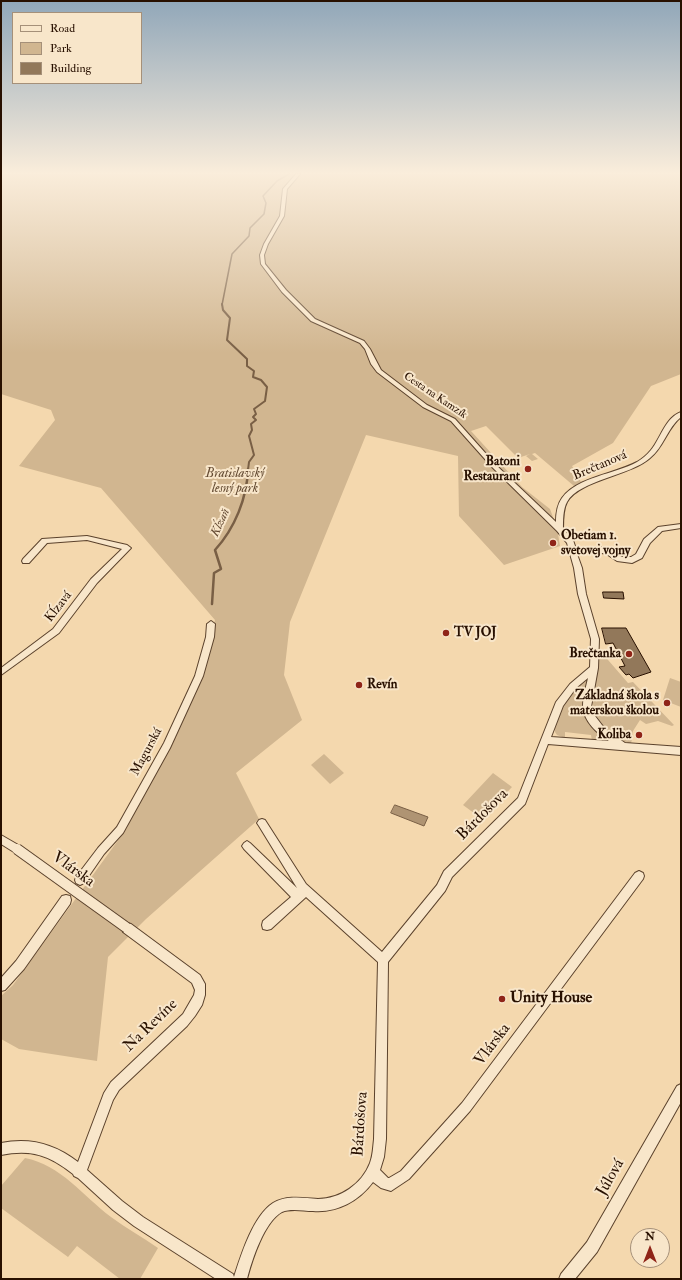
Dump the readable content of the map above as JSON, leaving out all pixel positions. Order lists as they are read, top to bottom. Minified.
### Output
{"streets":{"street":["Cesta na Kamzík","Brečtanová","Kĺzavá","Magurská","Bárdošova","Vlárska","Na Revíne","Júlová"]},"crossings":[["Cesta na Kamzík","Brečtanová"],["Bárdošova","Vlárska"],["Vlárska","Na Revíne"]],"water":["Kĺzaň"],"parks":["Bratislavský lesný park"],"places":["Batoni Restaurant","Obetiam 1. svetovej vojny","TV JOJ","Brečtanka","Revín","Základná škola s materskou školou","Koliba","Unity House"],"legend":["Road","Park","Building"],"north":"top"}
